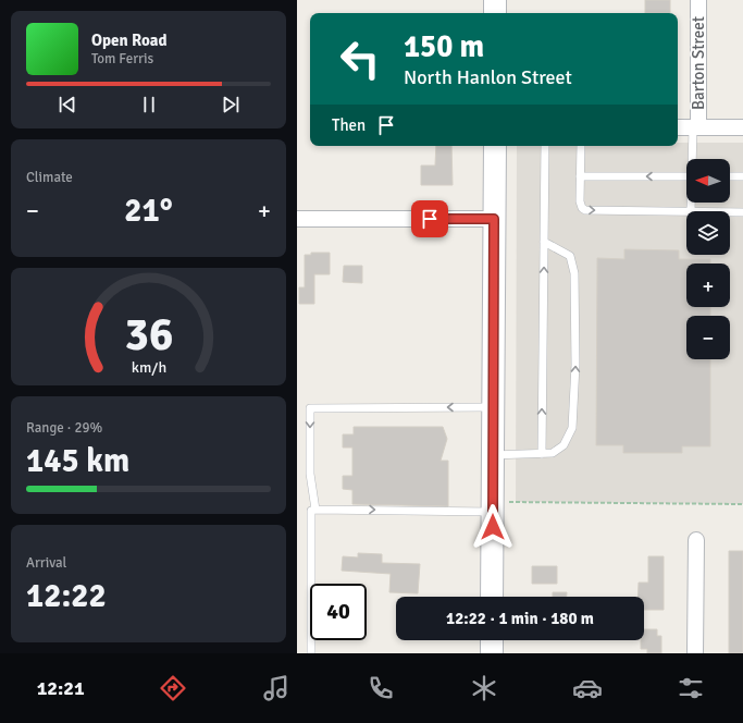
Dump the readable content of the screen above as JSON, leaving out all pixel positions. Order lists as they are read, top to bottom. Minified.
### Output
{"streets":{"street":["Barton Street"]},"north":"left","page":{"turn":["150 m","North Hanlon Street"],"song":["Open Road","Tom Ferris"],"then":"Then","tile":["Climate",["Range · 29%","145 km"],["Arrival","12:22"]],"map_buttons":["+","−"],"heat":["−","21°","+"],"limit":"40","trip":"12:22 · 1 min · 180 m","tabs":"12:21","gauge":["36","km/h"]}}
